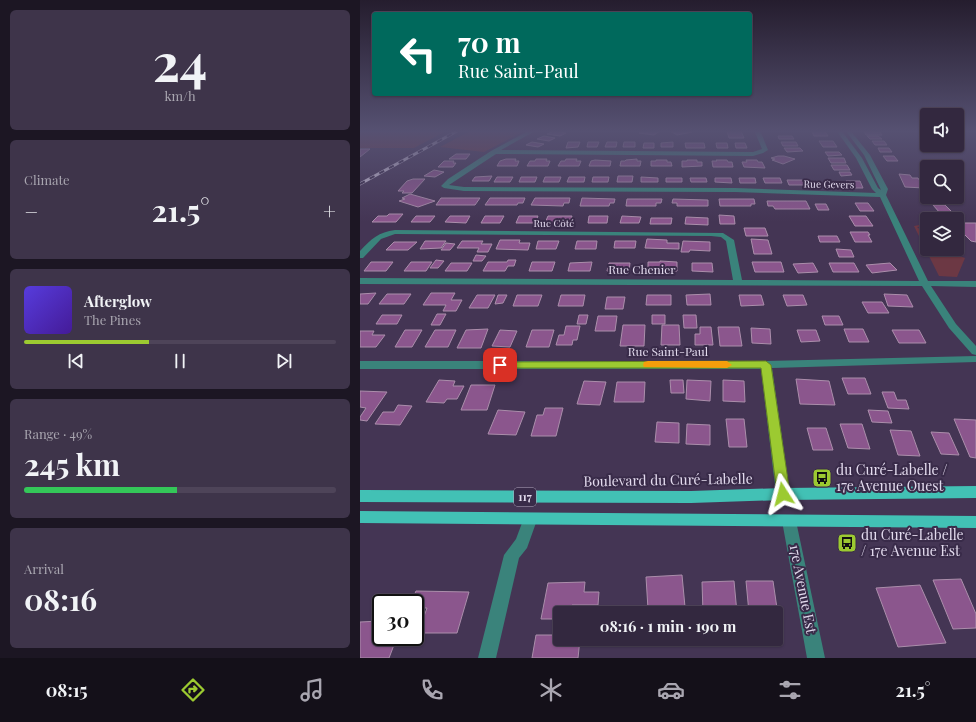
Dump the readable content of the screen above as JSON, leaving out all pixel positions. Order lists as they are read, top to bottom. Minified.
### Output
{"streets":{"main road":["Boulevard du Curé-Labelle","117"],"street":["Rue Gevers","Rue Côté","Rue Chenier","Rue Saint-Paul","17e Avenue Est"]},"crossings":[["Rue Côté","Rue Chenier"],["117","17e Avenue Est"]],"places":{"bus stop":["du Curé-Labelle / 17e Avenue Ouest","du Curé-Labelle / 17e Avenue Est"]},"page":{"tile":[["24","km/h"],"Climate",["Range · 49%","245 km"],["Arrival","08:16"]],"turn":["70 m","Rue Saint-Paul"],"heat":["−","21.5°","+"],"song":["Afterglow","The Pines"],"limit":"30","trip":"08:16 · 1 min · 190 m","tabs":["08:15","21.5°"]}}
